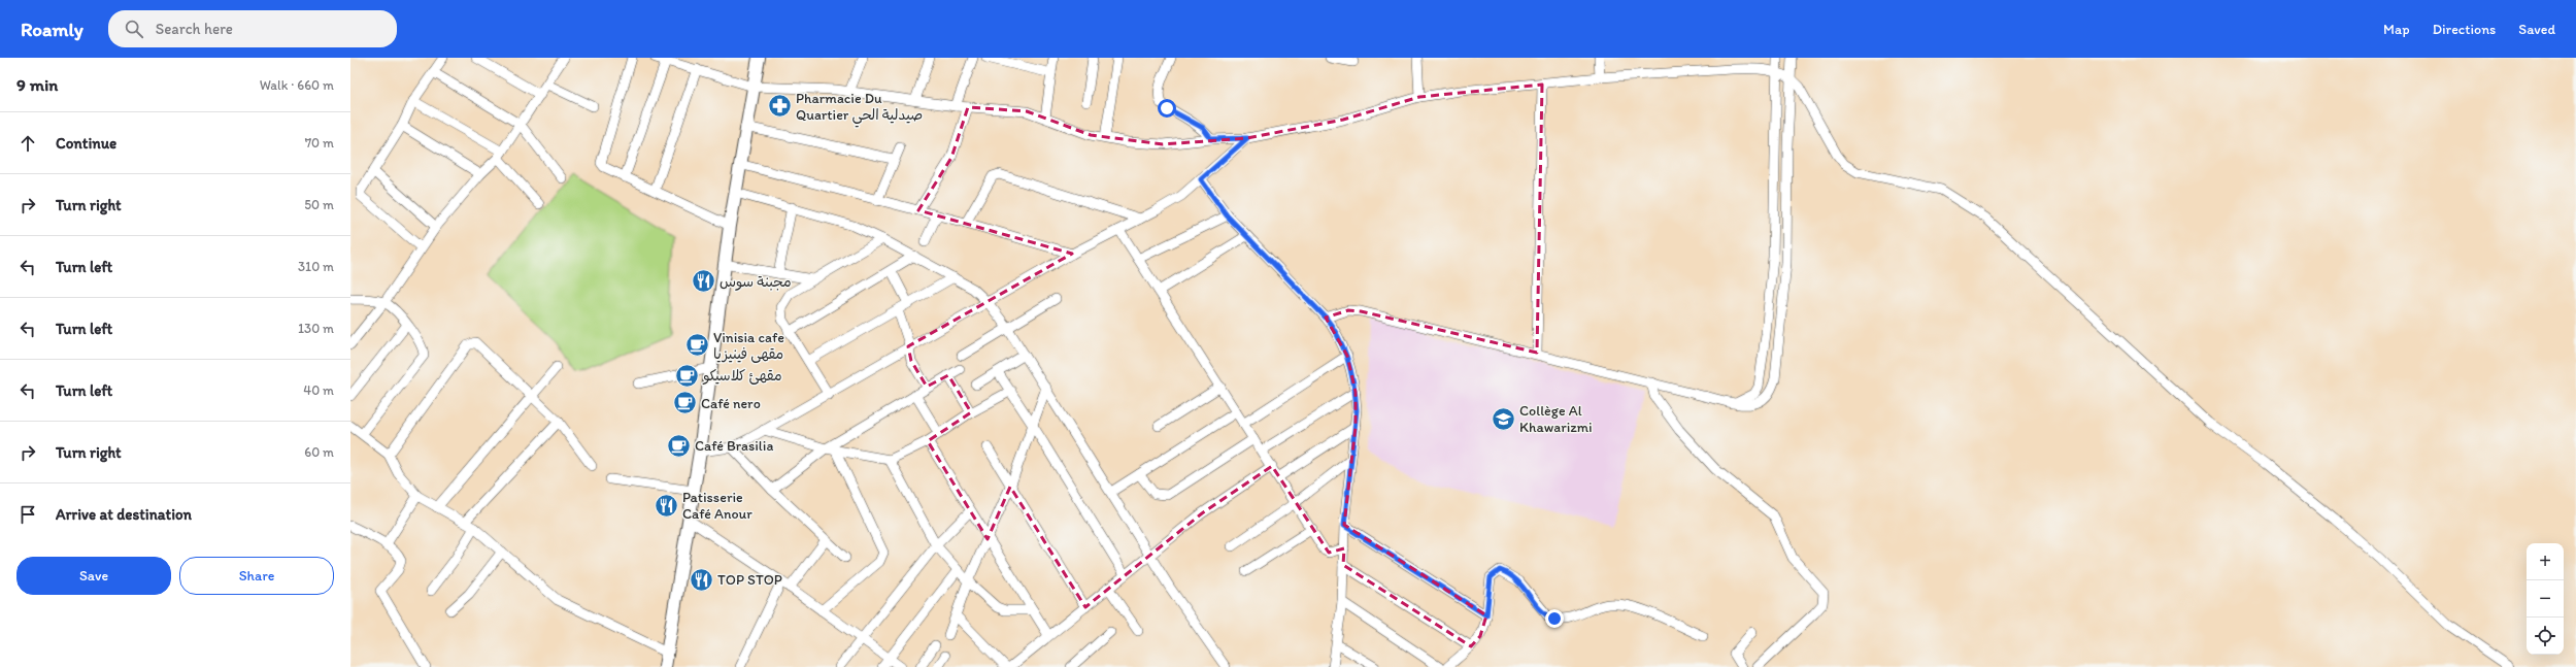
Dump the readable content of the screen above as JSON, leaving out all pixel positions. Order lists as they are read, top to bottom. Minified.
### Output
{"places":{"pharmacy":["Pharmacie Du Quartier صيدلية الحي"],"restaurant":["مجبنة سوس","Patisserie Café Anour","TOP STOP"],"cafe":["Vinisia cafe مقهى فينيزيا","مقهئ كلاسيكو","Café nero","Café Brasilia"],"school or university":["Collège Al Khawarizmi"]},"page":{"header":"Roamly","search":"Search here","nav":["Map","Directions","Saved"],"heading":["9 min","Walk · 660 m"],"list":[["Continue","70 m"],["Turn right","50 m"],["Turn left","310 m"],["Turn left","130 m"],["Turn left","40 m"],["Turn right","60 m"],"Arrive at destination"],"map_buttons":["+","−"],"buttons":["Save","Share"]}}
